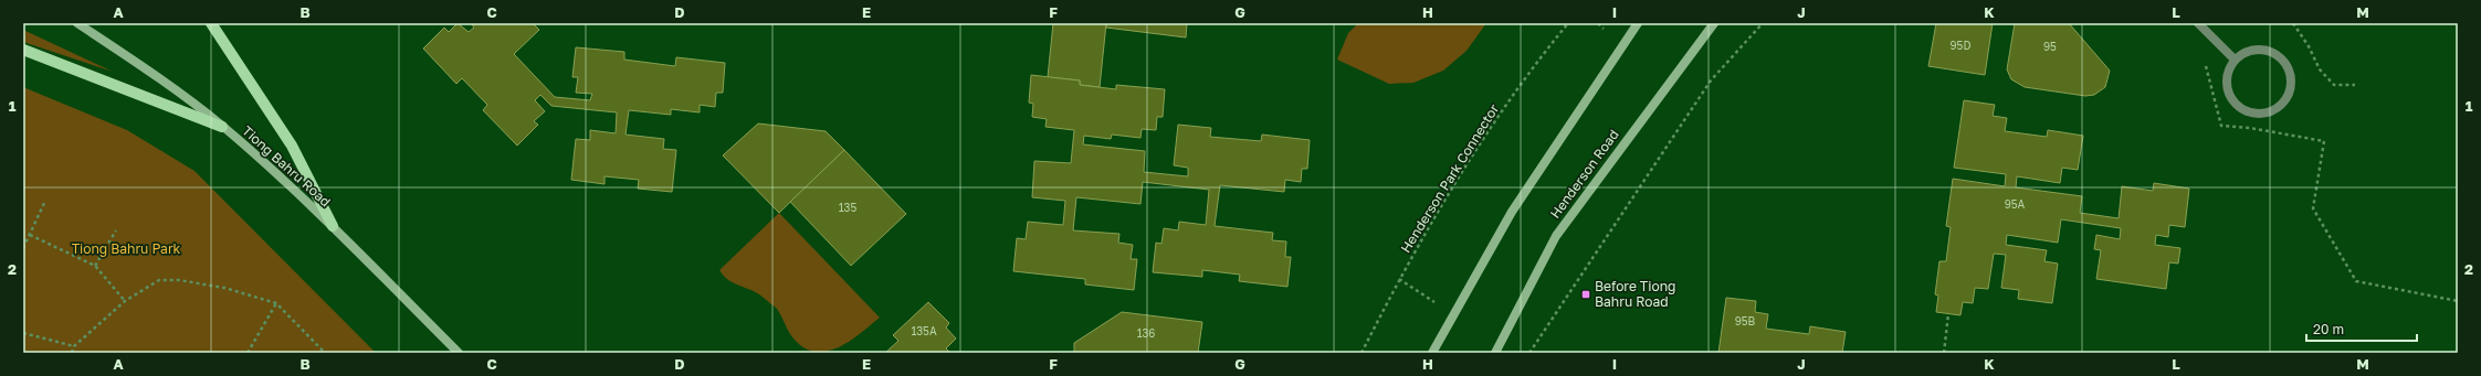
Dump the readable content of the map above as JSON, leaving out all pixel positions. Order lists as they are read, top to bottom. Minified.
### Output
{"streets":{"main road":["Tiong Bahru Road","Henderson Road"],"path":["Henderson Park Connector"]},"parks":["Tiong Bahru Park"],"places":{"transit":["Before Tiong Bahru Road"]},"house_numbers":["95D","95","95A","135","95B","135A","136"],"scale_bar":"20 m","grid":{"columns":["A","B","C","D","E","F","G","H","I","J","K","L","M"],"rows":["1","2"]}}
